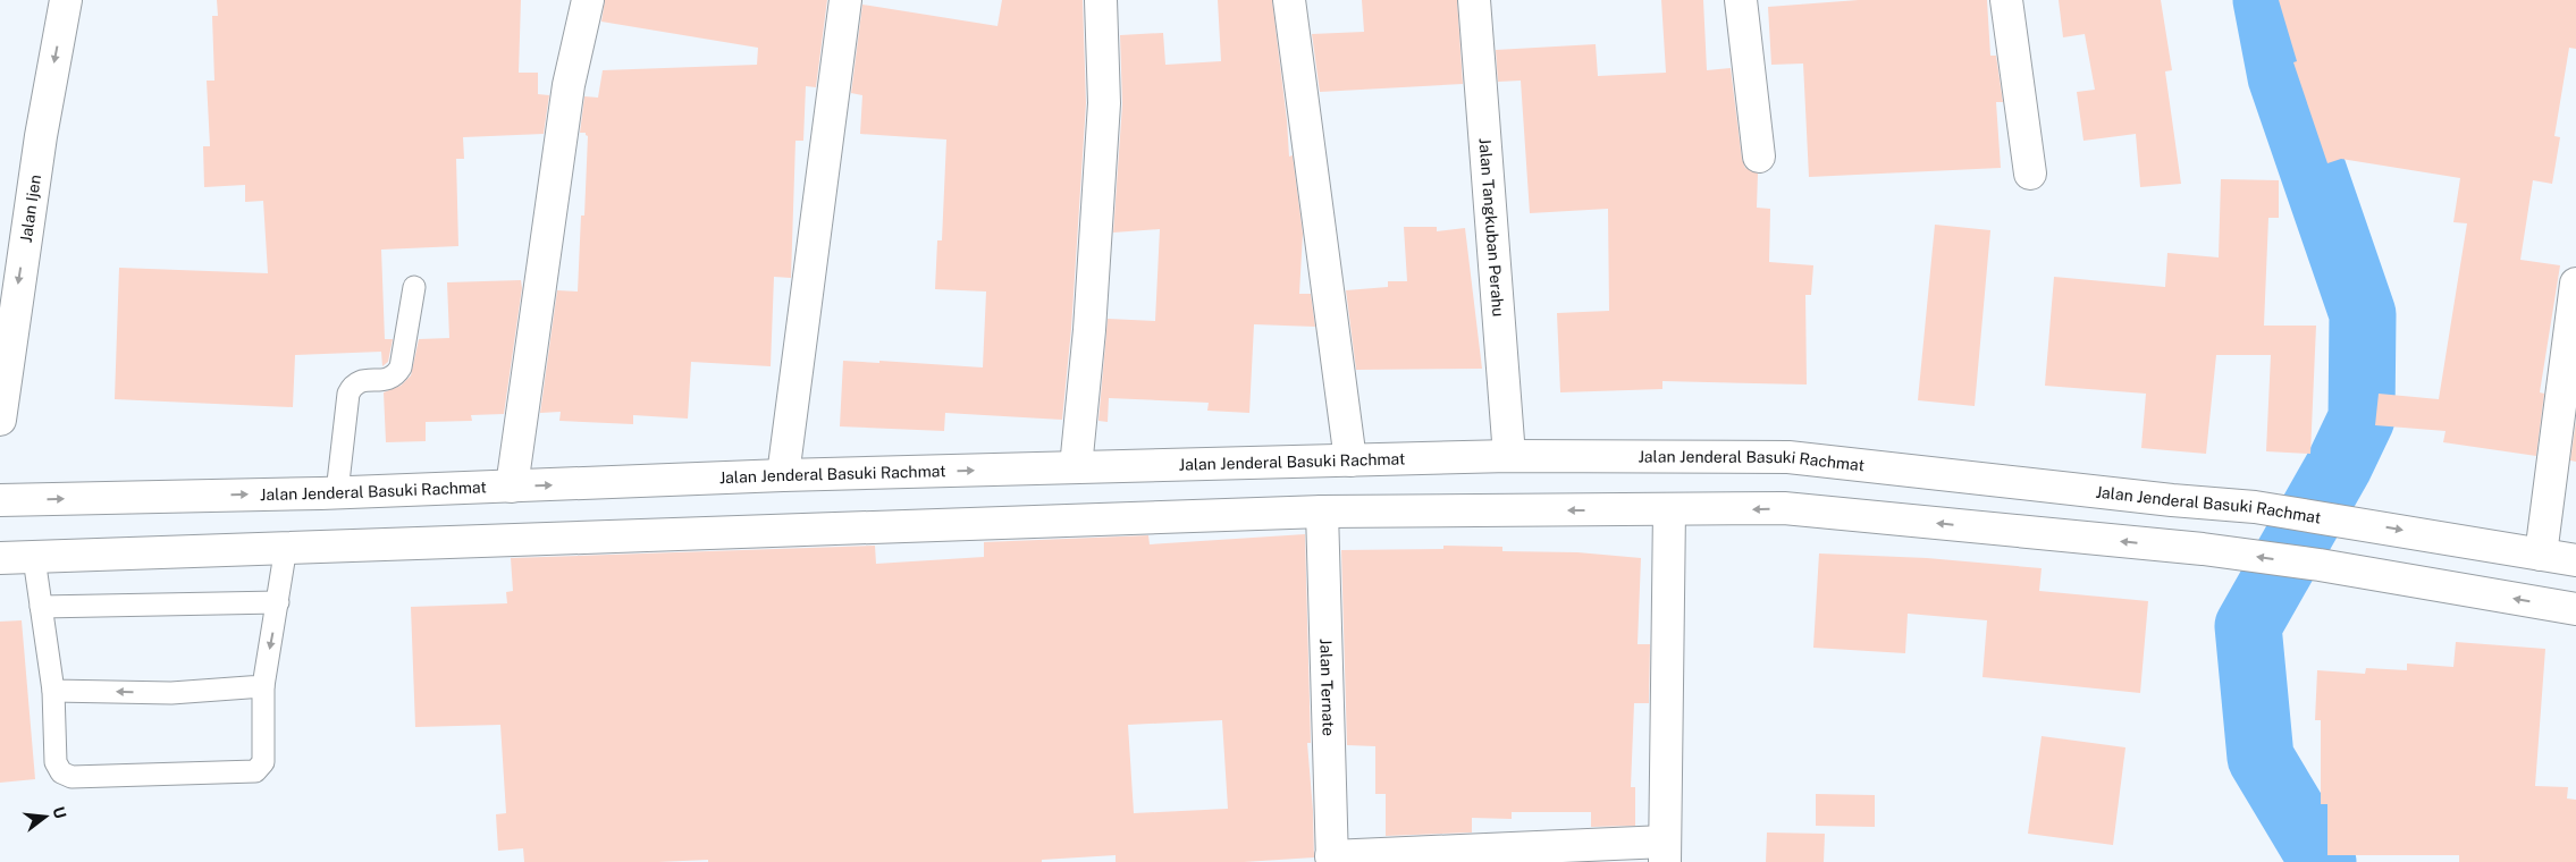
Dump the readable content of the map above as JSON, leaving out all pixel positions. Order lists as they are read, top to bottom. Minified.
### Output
{"streets":{"main road":["Jalan Ijen","Jalan Tangkuban Perahu","Jalan Jenderal Basuki Rachmat","Jalan Ternate"]},"crossings":[["Jalan Tangkuban Perahu","Jalan Jenderal Basuki Rachmat"]],"one_way":["Jalan Ijen"],"north":"right"}
